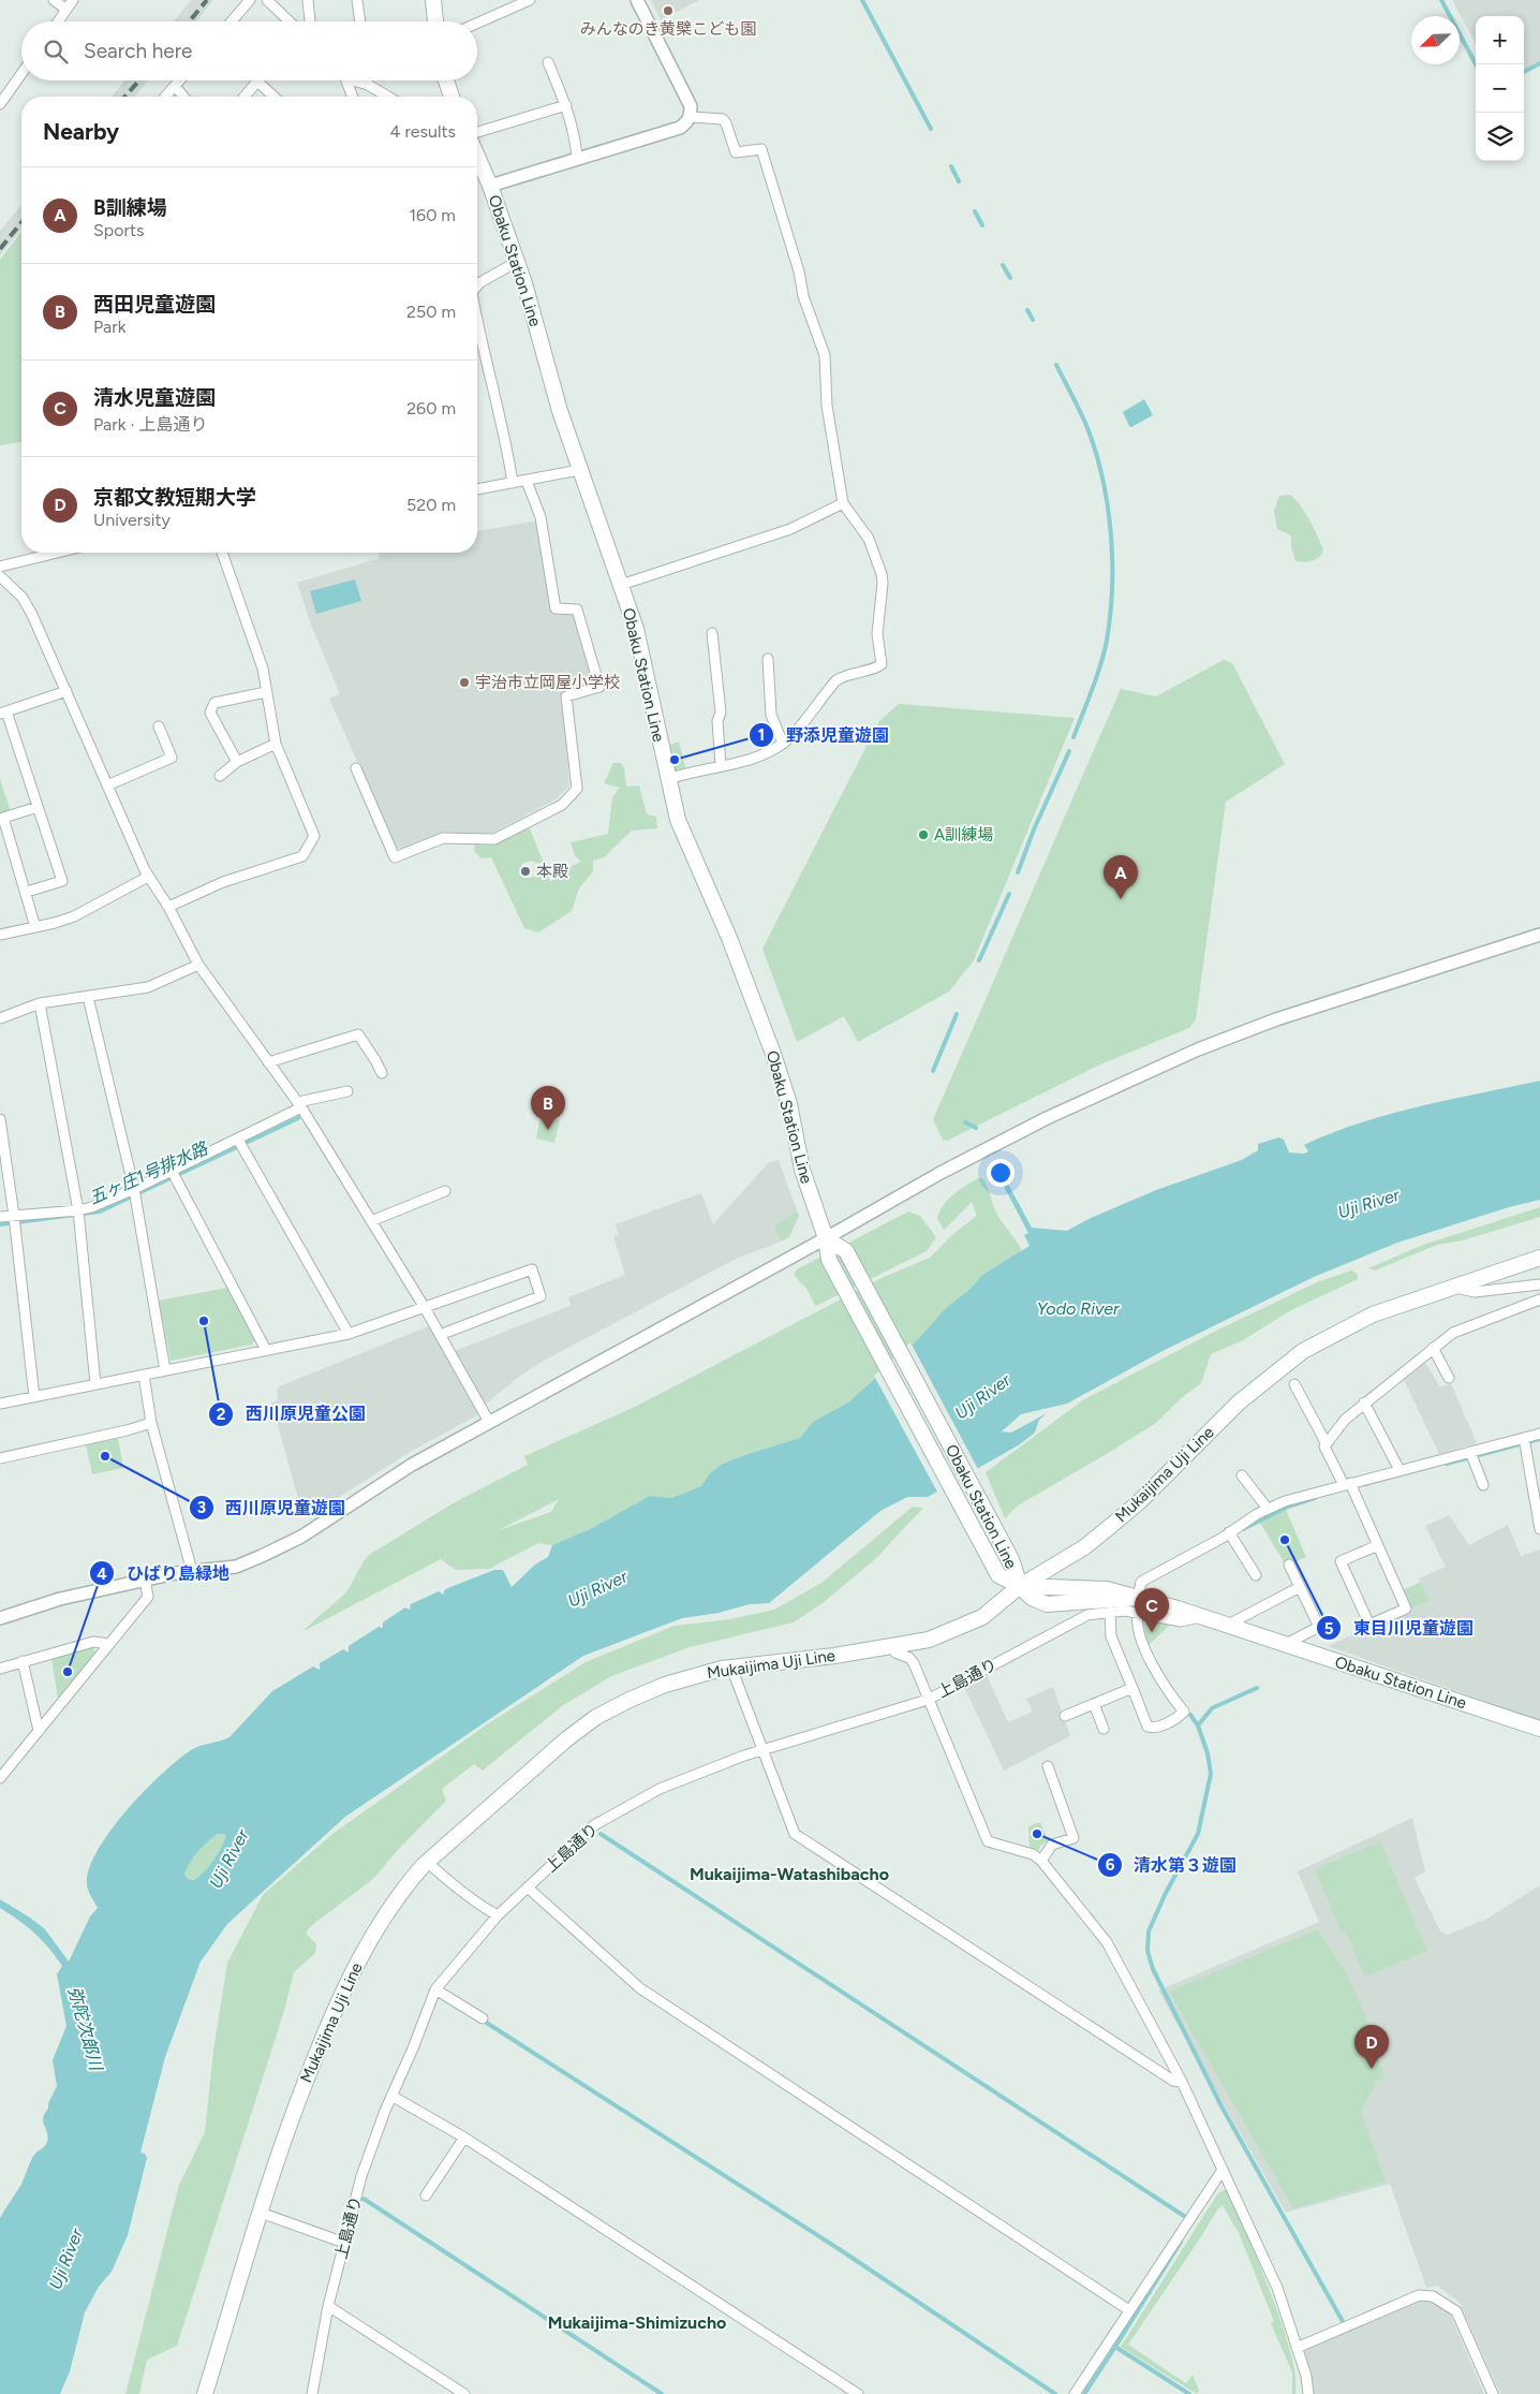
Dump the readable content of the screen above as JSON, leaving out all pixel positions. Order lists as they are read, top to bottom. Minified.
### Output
{"streets":{"main road":["Obaku Station Line","Mukaijima Uji Line"],"street":["上島通り"]},"crossings":[["Obaku Station Line","Mukaijima Uji Line"],["Obaku Station Line","上島通り"]],"districts":["Mukaijima-Watashibacho","Mukaijima-Shimizucho"],"water":["五ヶ庄1号排水路","Uji River","Yodo River","弥陀次郎川"],"places":["みんなのき黄檗こども園","宇治市立岡屋小学校","野添児童遊園","A訓練場","本殿","西川原児童公園","西川原児童遊園","東目川児童遊園","ひばり島緑地","清水第３遊園"],"north":"bottom left","page":{"map_buttons":["+","−"],"search":"Search here","heading":["Nearby","4 results"],"list":[{"mark":"A","name":"B訓練場","note":"Sports","value":"160 m"},{"mark":"B","name":"西田児童遊園","note":"Park","value":"250 m"},{"mark":"C","name":"清水児童遊園","note":"Park · 上島通り","value":"260 m"},{"mark":"D","name":"京都文教短期大学","note":"University","value":"520 m"}],"pins":["A","B","C","D"]}}
